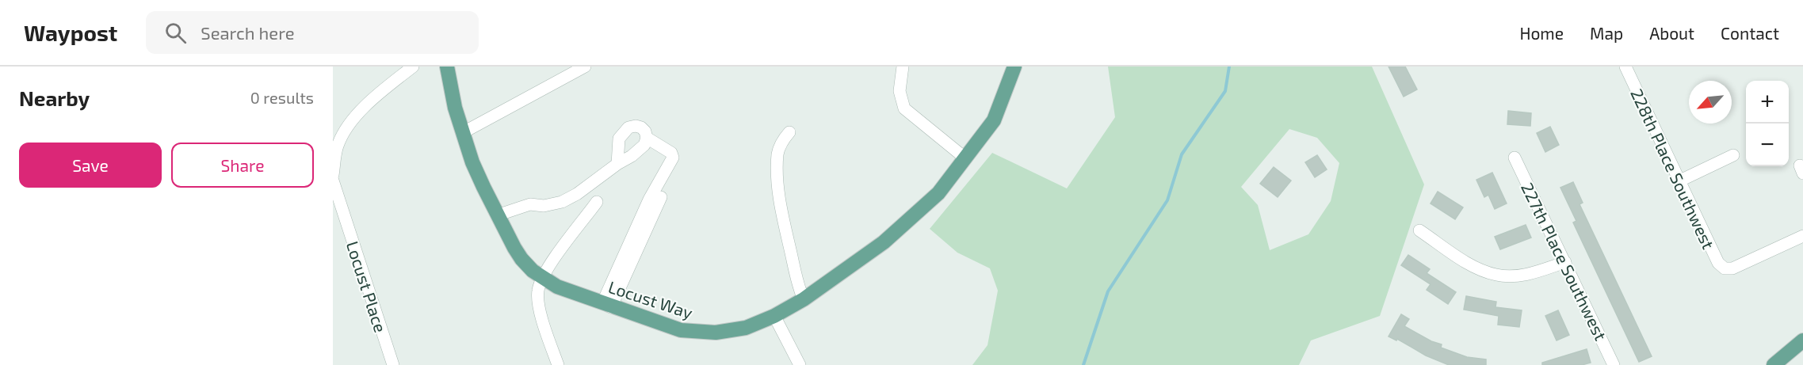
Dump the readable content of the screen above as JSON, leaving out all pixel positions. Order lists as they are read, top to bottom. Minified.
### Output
{"streets":{"main road":["Locust Way"],"street":["228th Place Southwest","227th Place Southwest","Locust Place"]},"north":"bottom left","page":{"header":"Waypost","search":"Search here","nav":["Home","Map","About","Contact"],"heading":["Nearby","0 results"],"map_buttons":["+","−"],"buttons":["Save","Share"]}}
